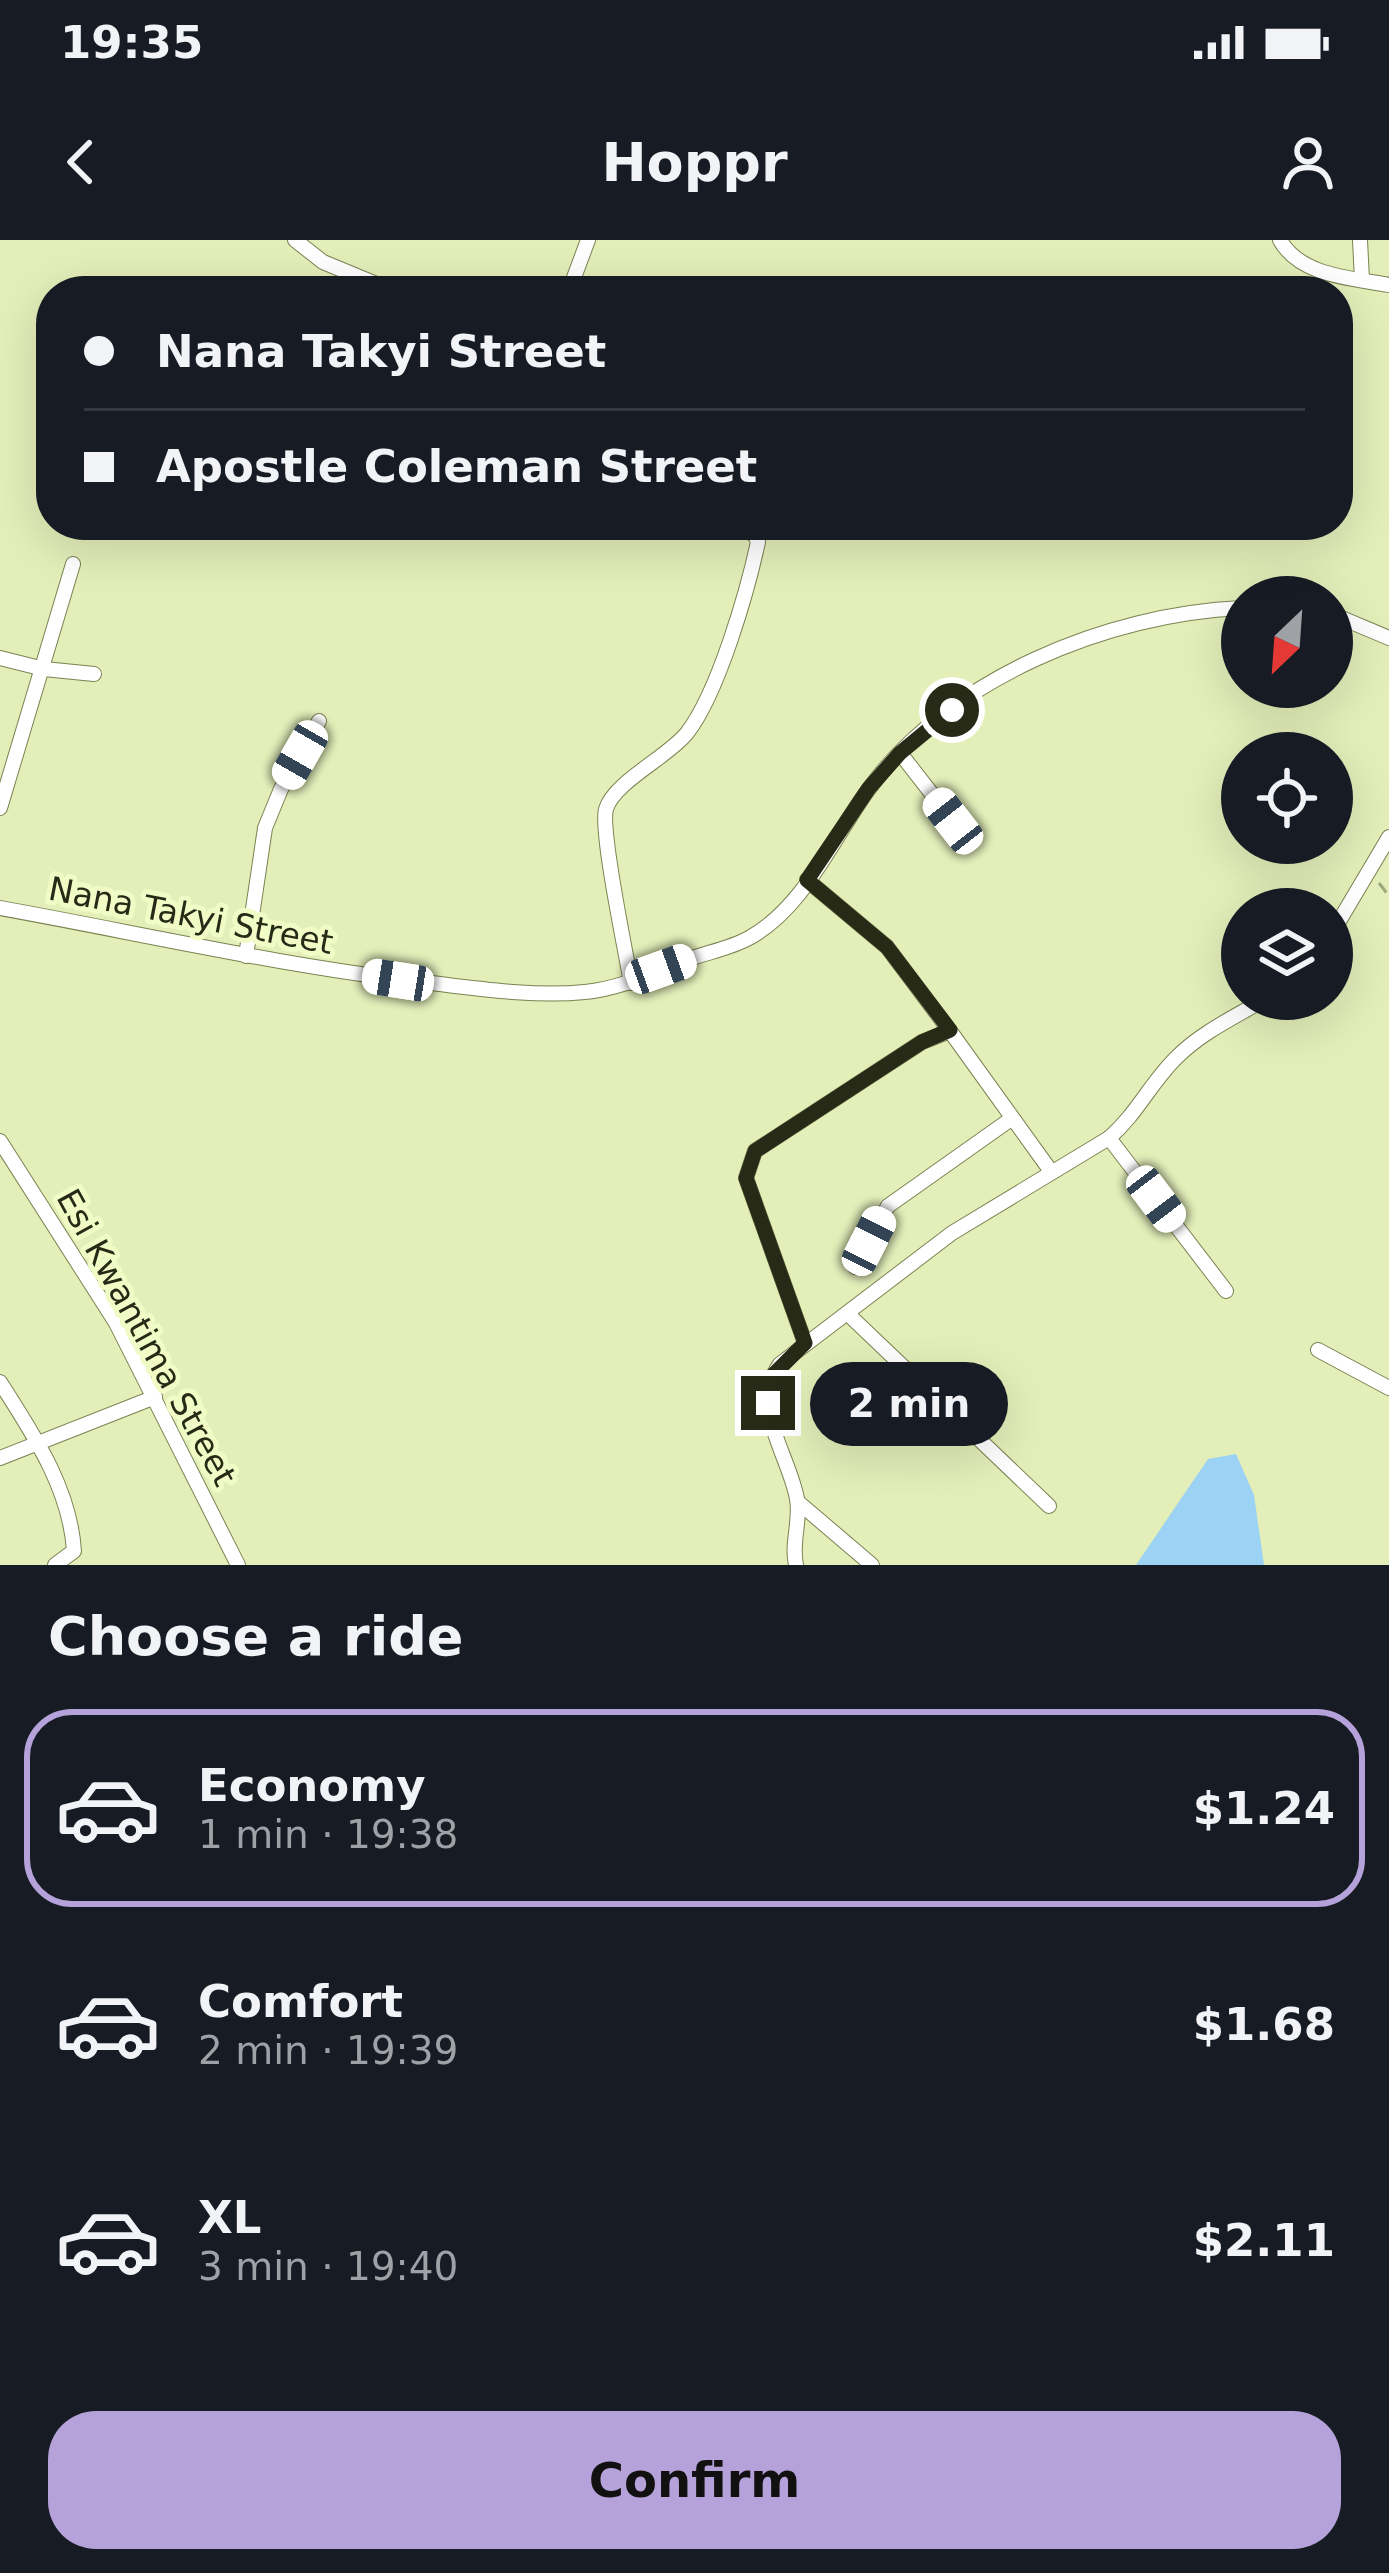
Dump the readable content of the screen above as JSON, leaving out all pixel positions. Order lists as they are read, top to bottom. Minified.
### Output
{"streets":{"street":["Nana Takyi Street","Esi Kwantima Street"]},"north":"bottom left","page":{"status":"19:35","header":"Hoppr","banner":["Nana Takyi Street","Apostle Coleman Street"],"bubble":"2 min","heading":"Choose a ride","list":[{"name":"Economy","note":"1 min · 19:38","value":"$1.24"},{"name":"Comfort","note":"2 min · 19:39","value":"$1.68"},{"name":"XL","note":"3 min · 19:40","value":"$2.11"}],"buttons":"Confirm"}}
